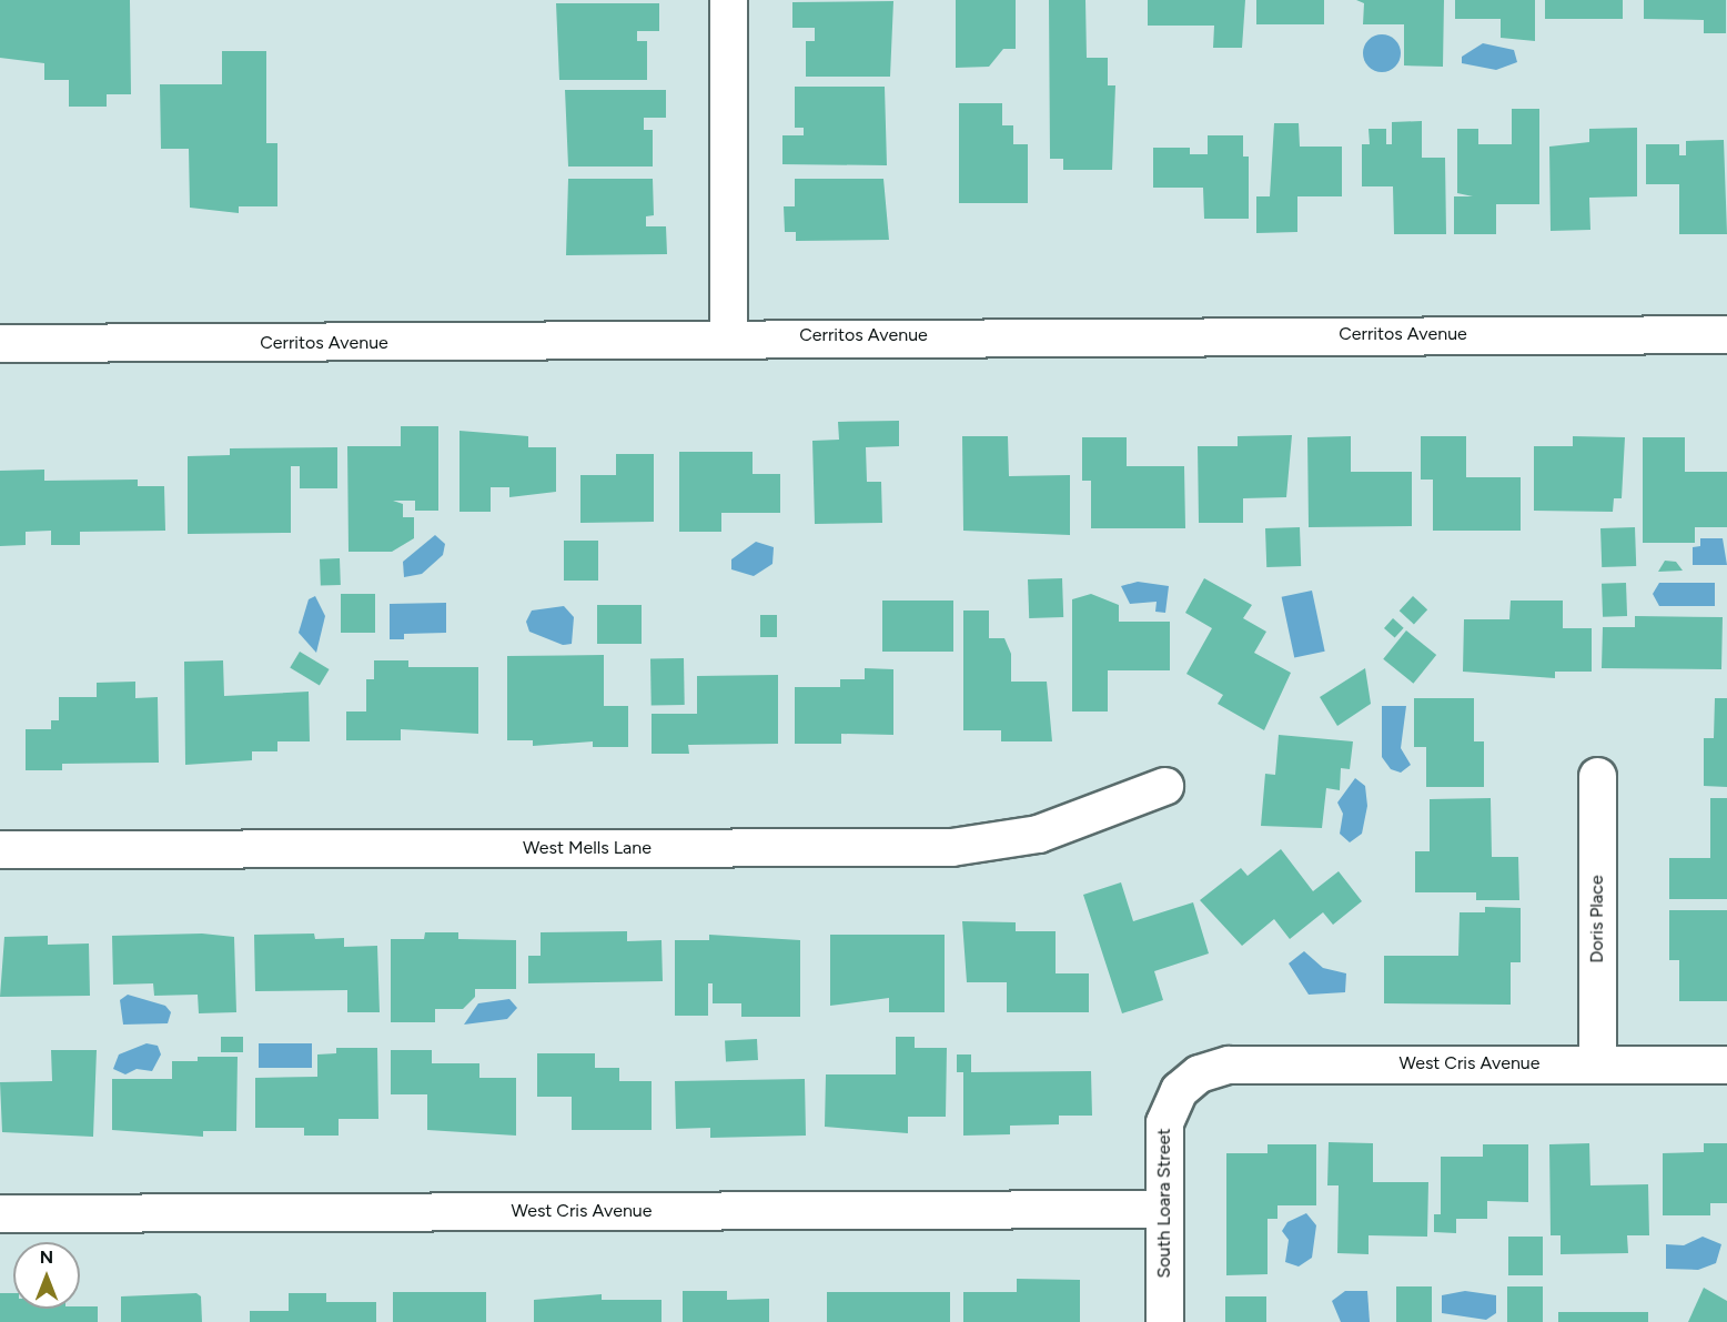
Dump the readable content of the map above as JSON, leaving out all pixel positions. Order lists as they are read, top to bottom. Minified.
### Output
{"streets":{"street":["Cerritos Avenue","West Mells Lane","Doris Place","West Cris Avenue","South Loara Street"]},"crossings":[["Doris Place","West Cris Avenue"],["West Cris Avenue","South Loara Street"]],"north":"top"}
